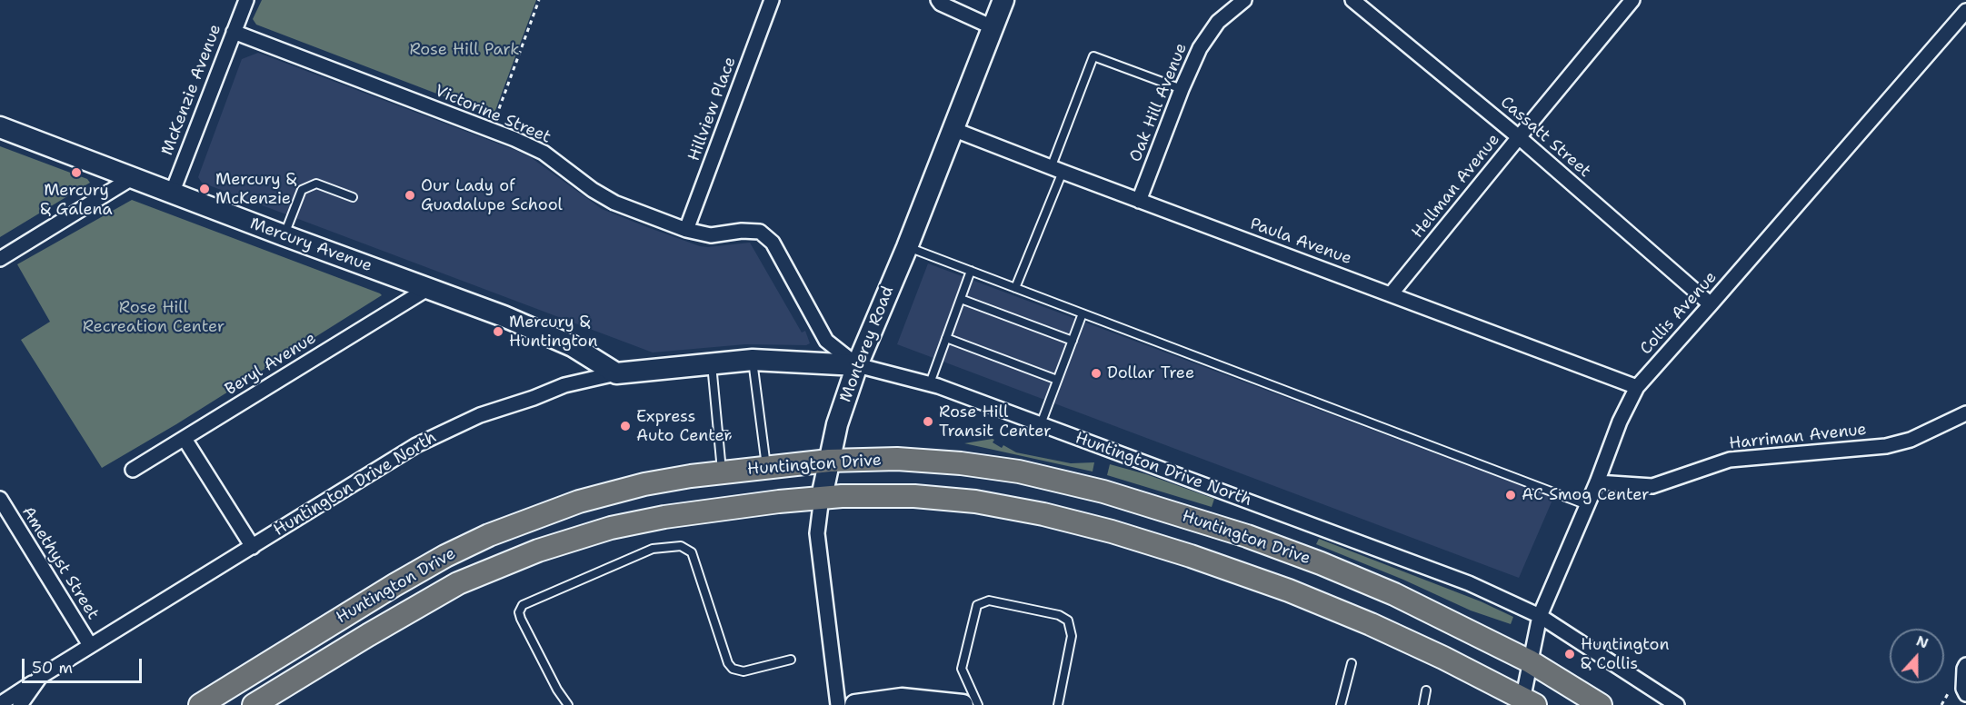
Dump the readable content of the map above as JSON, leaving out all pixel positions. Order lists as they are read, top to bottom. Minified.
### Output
{"streets":{"main road":["Huntington Drive"],"street":["McKenzie Avenue","Oak Hill Avenue","Hillview Place","Victorine Street","Cassatt Street","Hellman Avenue","Paula Avenue","Mercury Avenue","Collis Avenue","Monterey Road","Beryl Avenue","Harriman Avenue","Huntington Drive North","Amethyst Street"]},"crossings":[["McKenzie Avenue","Victorine Street"],["McKenzie Avenue","Mercury Avenue"],["Oak Hill Avenue","Paula Avenue"],["Hillview Place","Victorine Street"],["Victorine Street","Monterey Road"],["Victorine Street","Huntington Drive North"],["Cassatt Street","Hellman Avenue"],["Cassatt Street","Collis Avenue"],["Hellman Avenue","Paula Avenue"],["Paula Avenue","Collis Avenue"],["Paula Avenue","Monterey Road"],["Mercury Avenue","Beryl Avenue"],["Mercury Avenue","Huntington Drive North"],["Collis Avenue","Harriman Avenue"],["Collis Avenue","Huntington Drive"],["Collis Avenue","Huntington Drive North"],["Monterey Road","Huntington Drive"],["Monterey Road","Huntington Drive North"],["Huntington Drive North","Amethyst Street"]],"parks":["Rose Hill Park","Rose Hill Recreation Center"],"places":["Mercury & Galena","Mercury & McKenzie","Our Lady of Guadalupe School","Mercury & Huntington","Dollar Tree","Rose Hill Transit Center","Express Auto Center","AC Smog Center","Huntington & Collis"],"scale_bar":"50 m","north":"top"}
